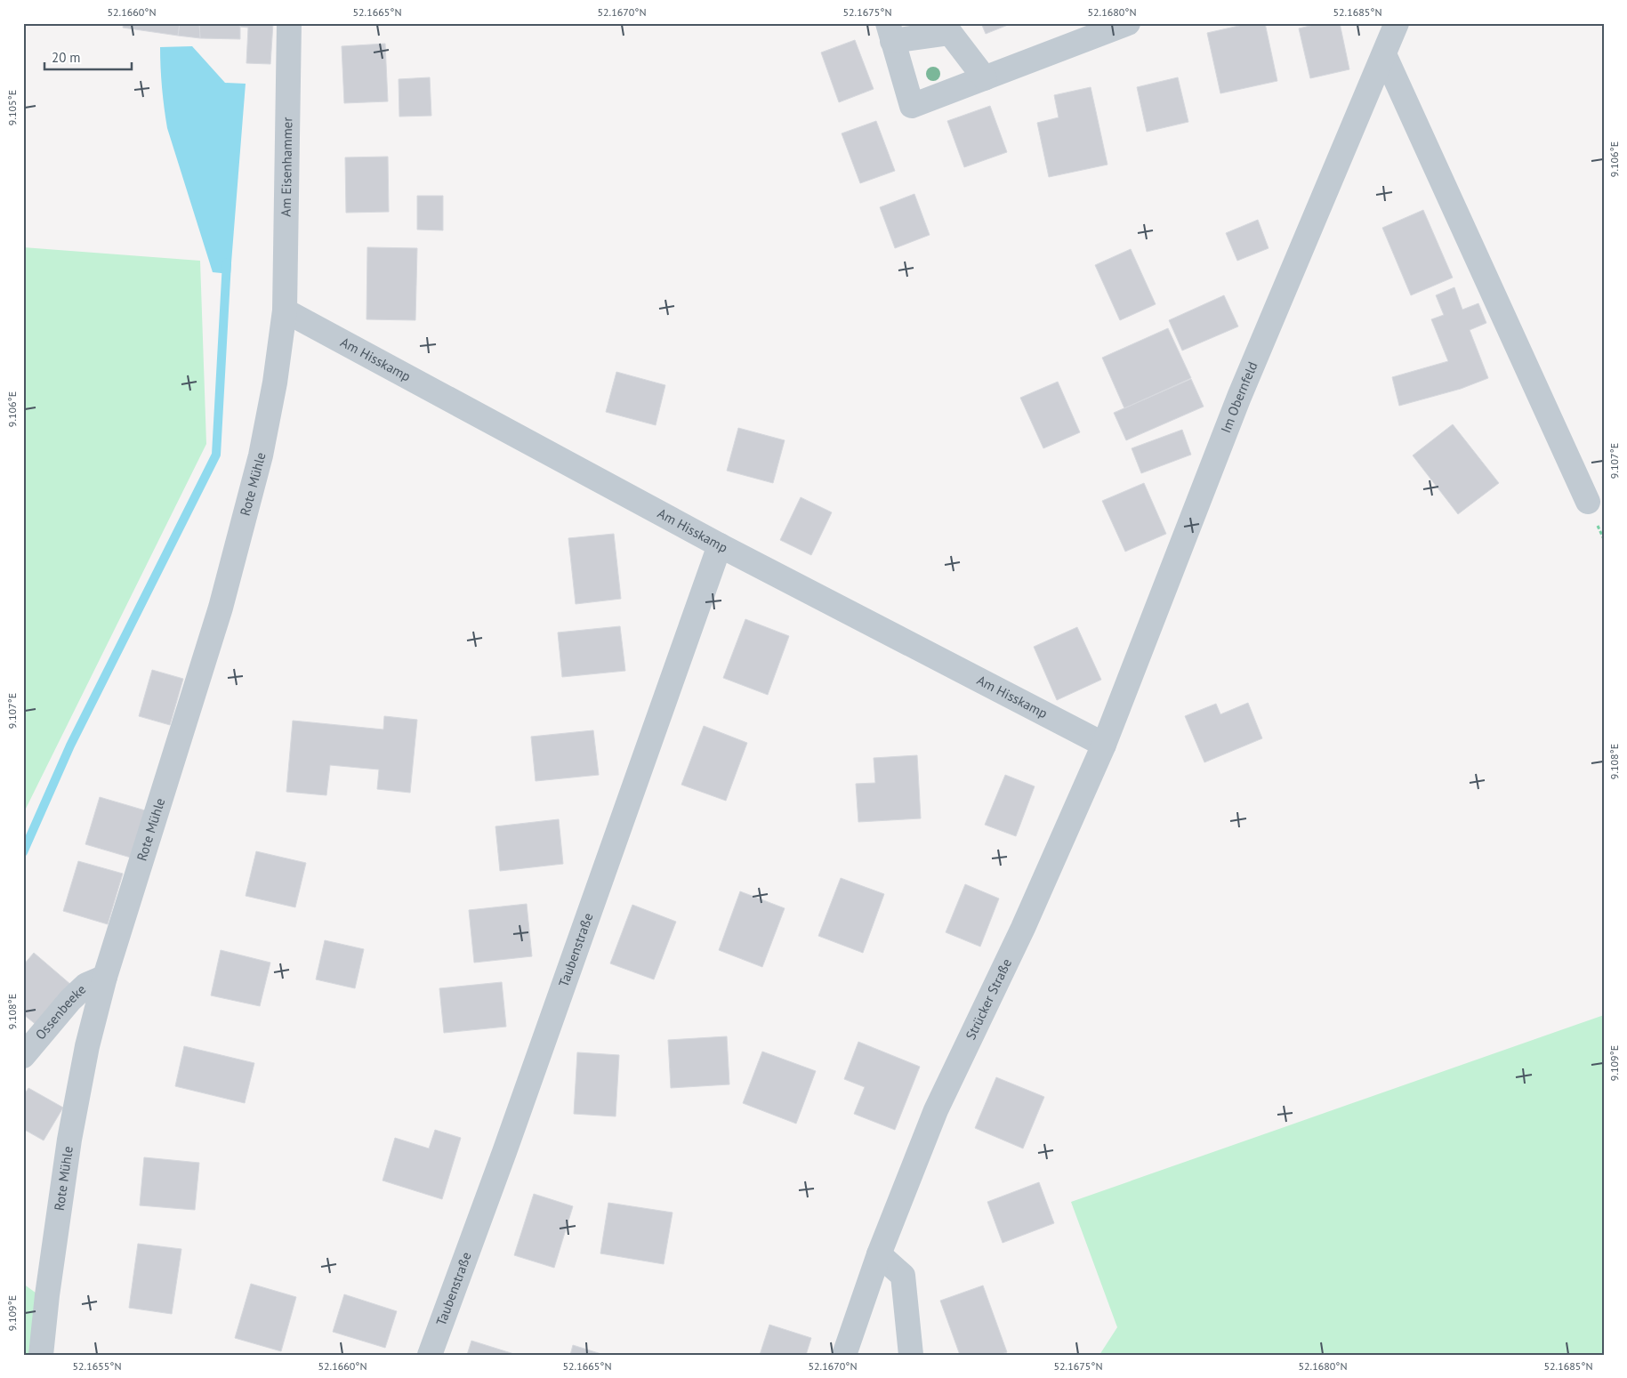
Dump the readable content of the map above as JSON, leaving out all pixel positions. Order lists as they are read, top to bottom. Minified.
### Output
{"streets":{"street":["Am Eisenhammer","Am Hisskamp","Im Obernfeld","Rote Mühle","Taubenstraße","Strücker Straße","Ossenbeeke"]},"crossings":[["Am Eisenhammer","Am Hisskamp"],["Am Eisenhammer","Rote Mühle"],["Am Hisskamp","Im Obernfeld"],["Am Hisskamp","Rote Mühle"],["Am Hisskamp","Taubenstraße"],["Am Hisskamp","Strücker Straße"],["Im Obernfeld","Strücker Straße"],["Rote Mühle","Ossenbeeke"]],"scale_bar":"20 m","coordinates":["52.1660°N","52.1665°N","52.1670°N","52.1675°N","52.1680°N","52.1685°N","9.105°E","9.106°E","9.107°E","9.108°E","9.109°E","52.1655°N"]}
